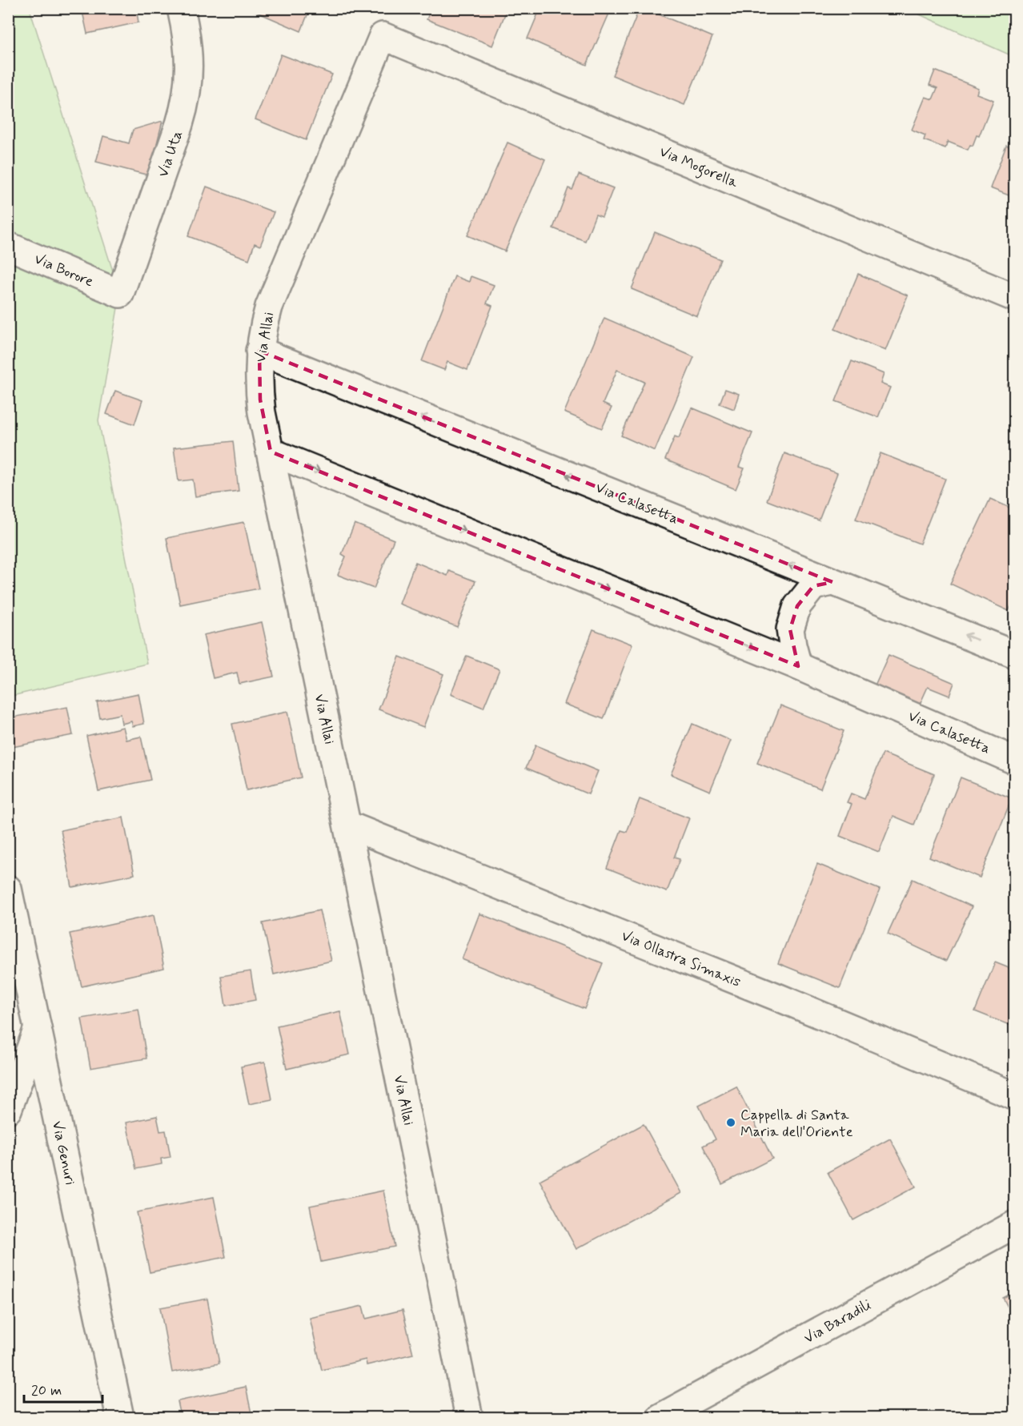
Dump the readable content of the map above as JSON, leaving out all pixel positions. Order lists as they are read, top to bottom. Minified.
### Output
{"streets":{"street":["Via Uta","Via Mogorella","Via Borore","Via Allai","Via Calasetta","Via Ollastra Simaxis","Via Genuri","Via Baradili"]},"crossings":[["Via Uta","Via Borore"],["Via Mogorella","Via Allai"],["Via Allai","Via Calasetta"],["Via Allai","Via Ollastra Simaxis"]],"places":["Cappella di Santa Maria dell'Oriente"],"scale_bar":"20 m"}
